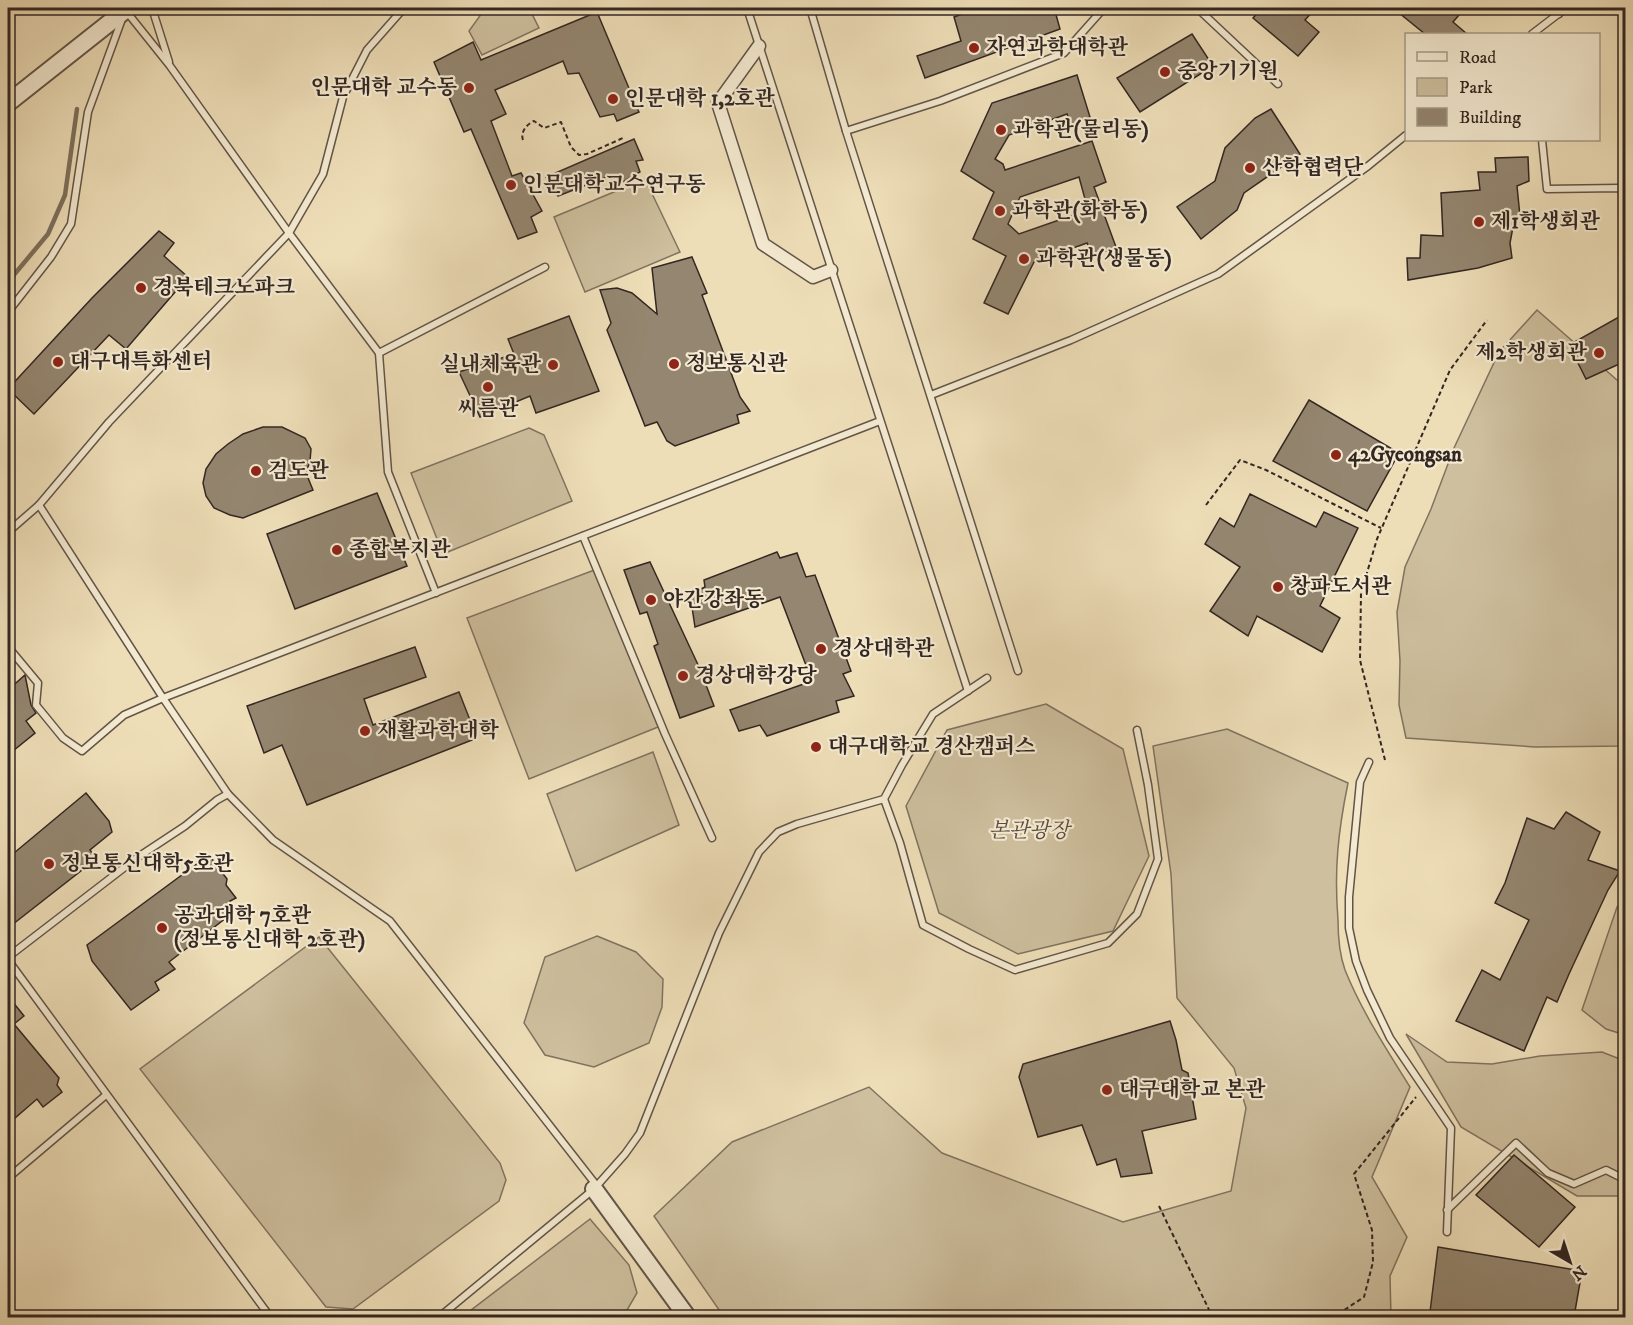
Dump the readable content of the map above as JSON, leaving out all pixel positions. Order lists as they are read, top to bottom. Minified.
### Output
{"parks":["본관광장"],"places":["자연과학대학관","중앙기기원","인문대학 교수동","인문대학 1,2호관","과학관(물리동)","산학협력단","인문대학교수연구동","과학관(화학동)","제1학생회관","과학관(생물동)","경북테크노파크","제2학생회관","대구대특화센터","정보통신관","실내체육관","씨름관","42Gyeongsan","검도관","종합복지관","창파도서관","야간강좌동","경상대학관","경상대학강당","재활과학대학","대구대학교 경산캠퍼스","정보통신대학5호관","공과대학 7호관 (정보통신대학 2호관)","대구대학교 본관"],"legend":["Road","Park","Building"],"north":"bottom right"}
